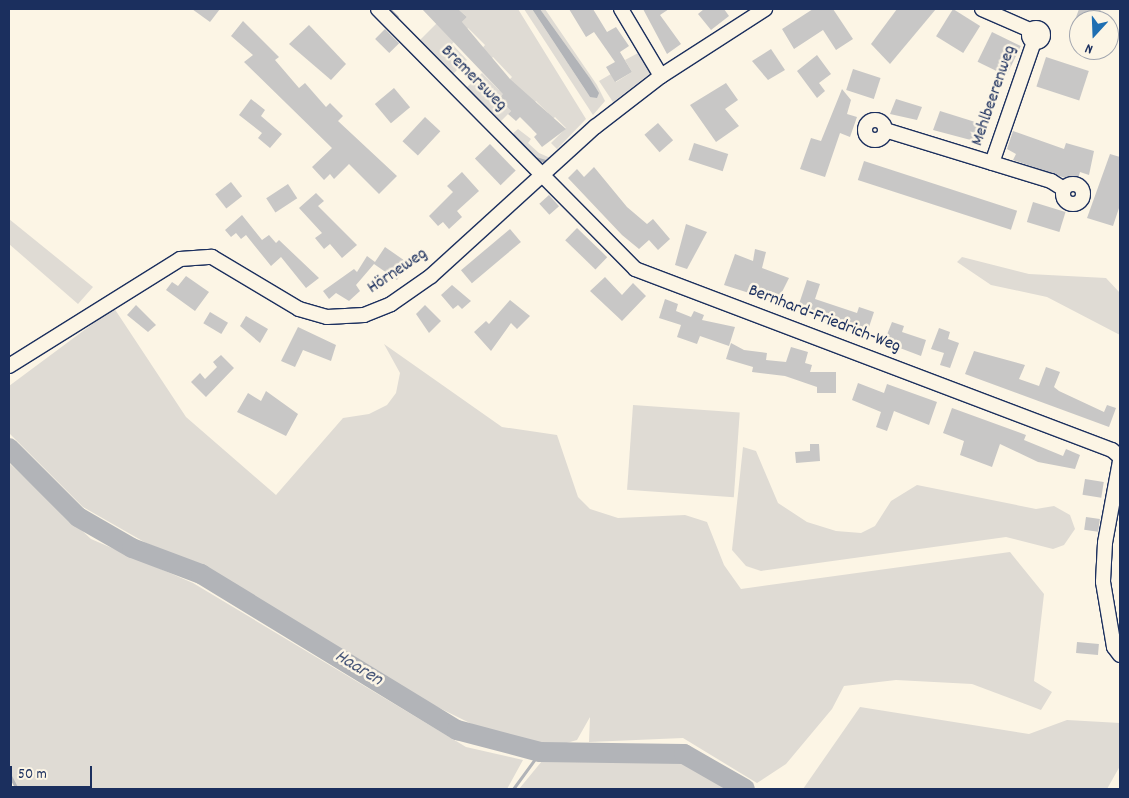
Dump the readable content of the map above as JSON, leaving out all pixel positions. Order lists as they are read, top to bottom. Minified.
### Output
{"streets":{"street":["Bremersweg","Mehlbeerenweg","Hörneweg","Bernhard-Friedrich-Weg"]},"crossings":[["Bremersweg","Hörneweg"],["Bremersweg","Bernhard-Friedrich-Weg"],["Hörneweg","Bernhard-Friedrich-Weg"]],"water":["Haaren"],"scale_bar":"50 m","north":"bottom"}
